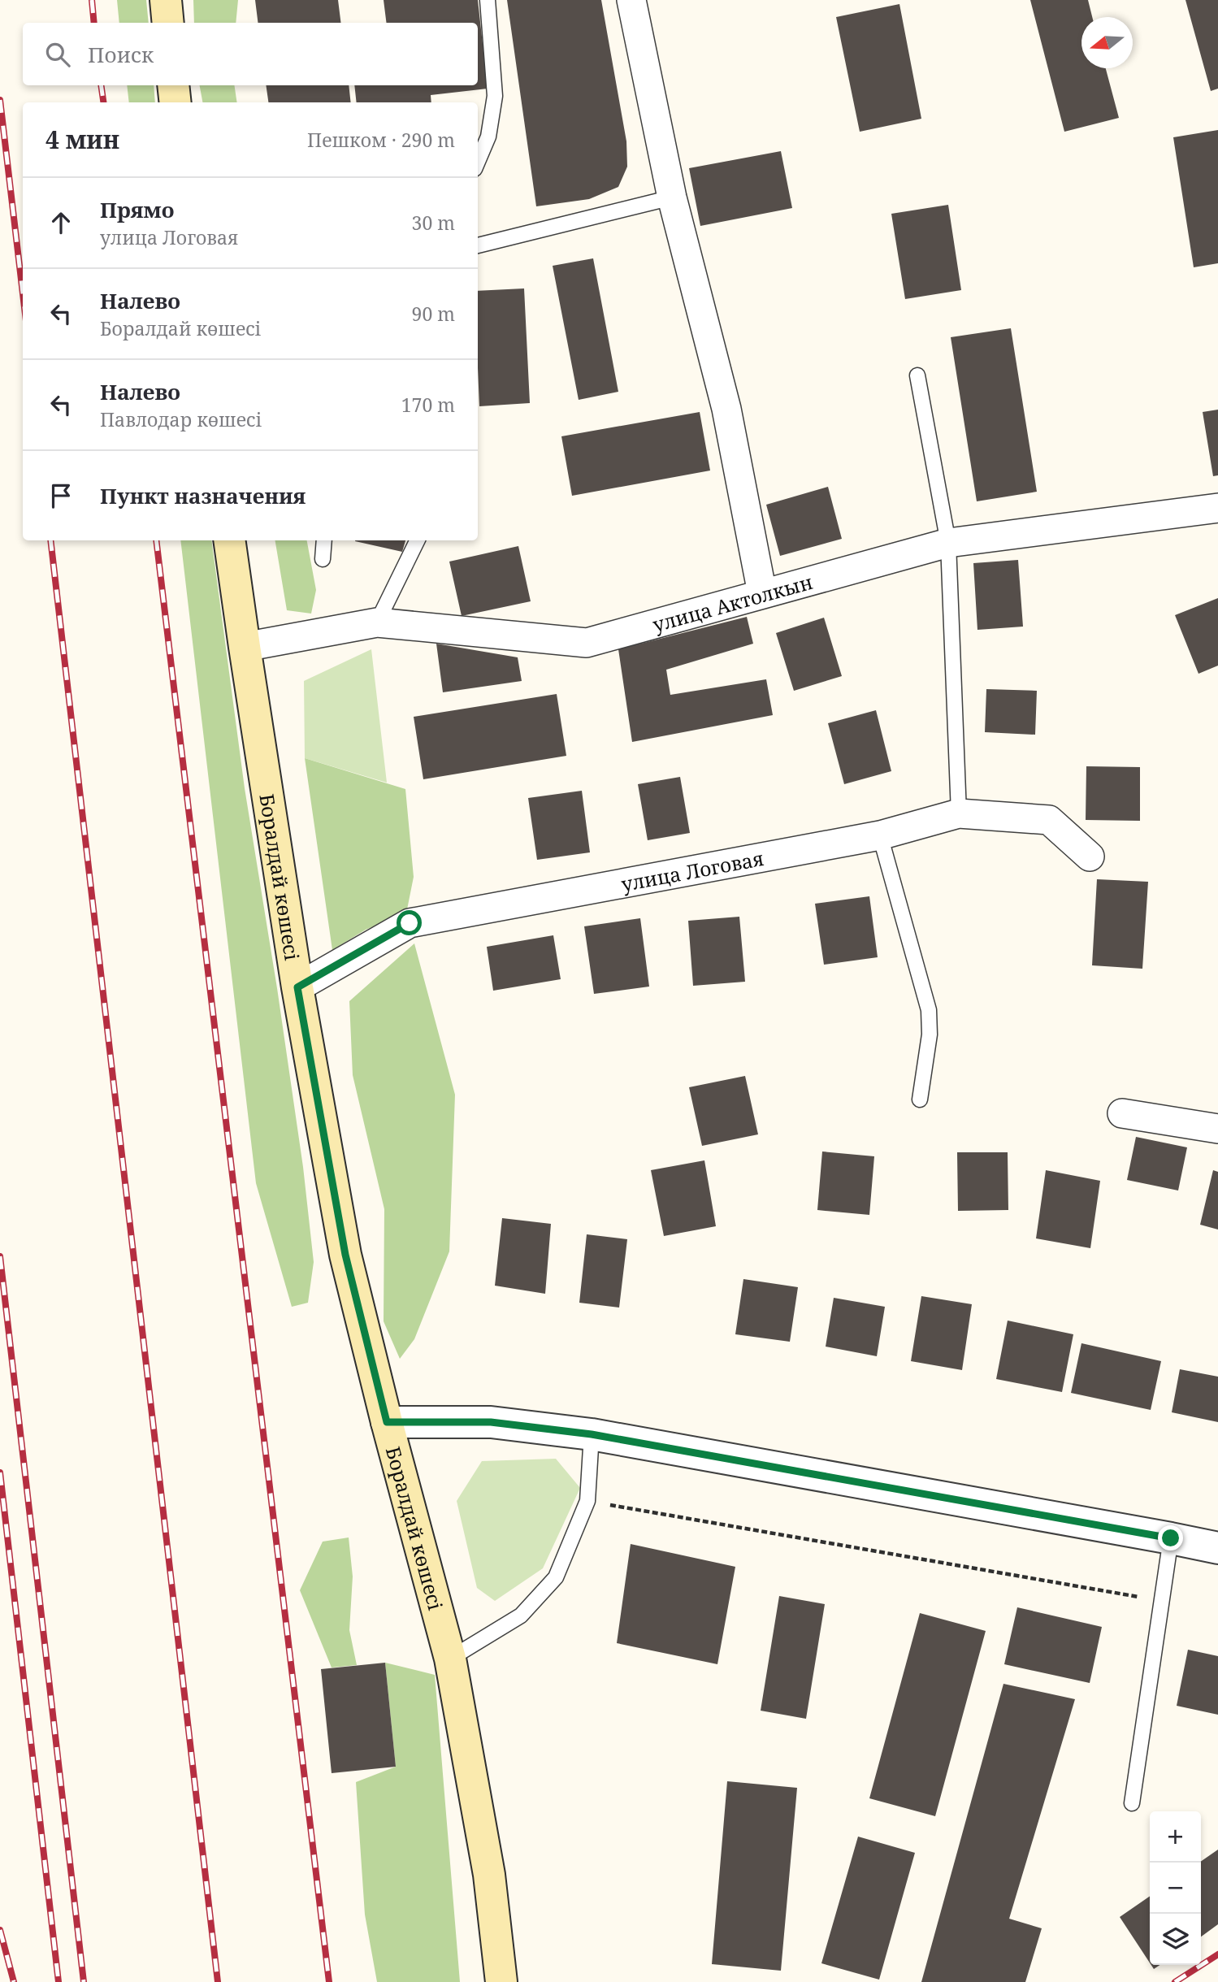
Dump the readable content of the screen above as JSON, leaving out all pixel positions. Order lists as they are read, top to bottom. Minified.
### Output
{"streets":{"main road":["Боралдай көшесі"],"street":["улица Актолкын","улица Логовая"]},"crossings":[["улица Актолкын","Боралдай көшесі"],["улица Логовая","Боралдай көшесі"]],"north":"left","page":{"search":"Поиск","heading":["4 мин","Пешком · 290 m"],"list":[["Прямо","улица Логовая","30 m"],["Налево","Боралдай көшесі","90 m"],["Налево","Павлодар көшесі","170 m"],"Пункт назначения"],"map_buttons":["+","−"]}}
